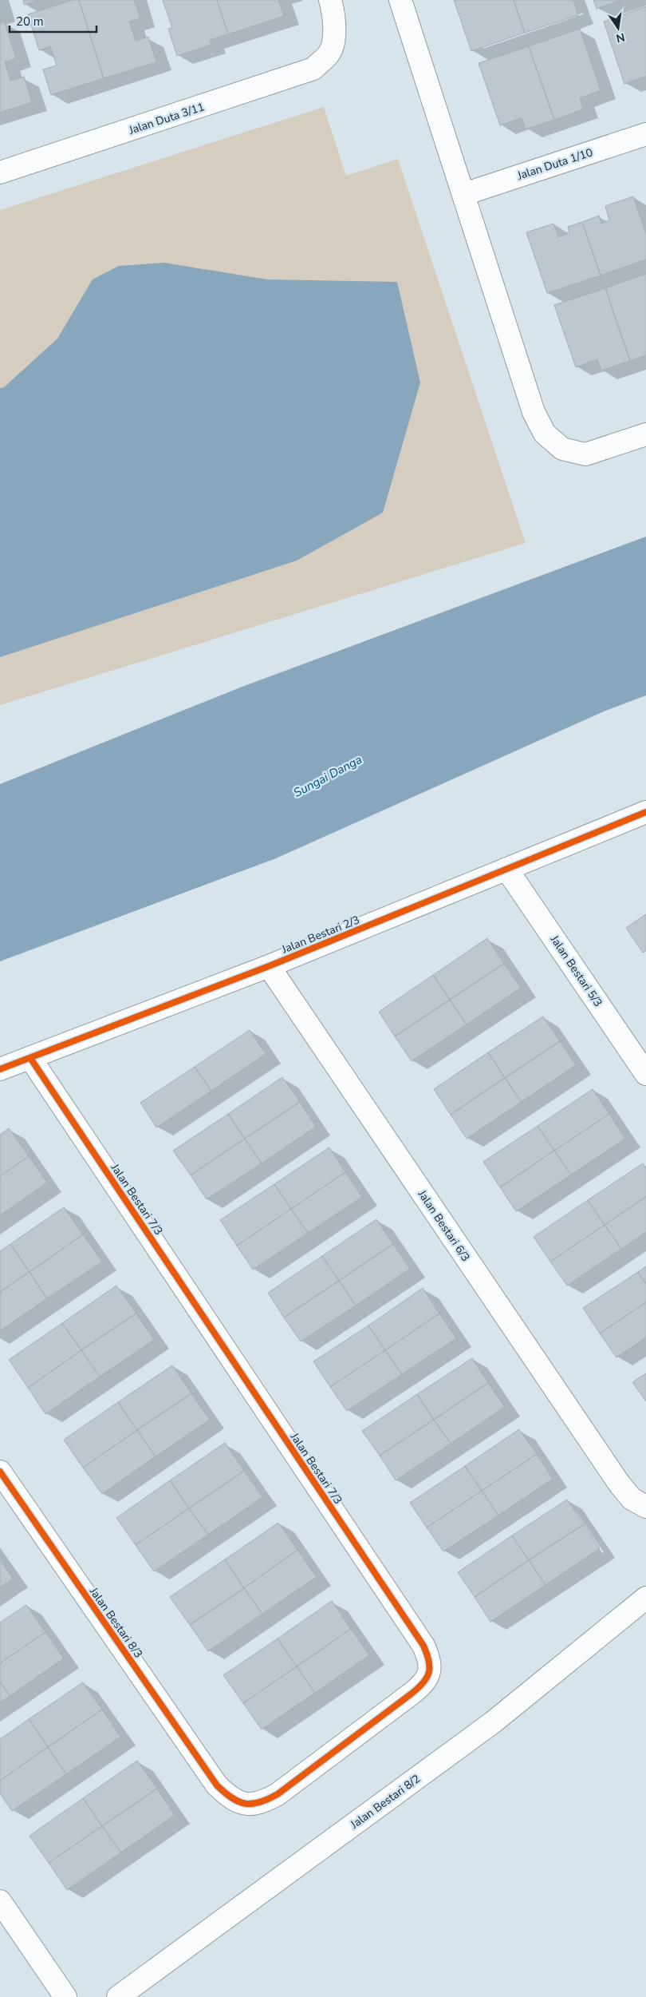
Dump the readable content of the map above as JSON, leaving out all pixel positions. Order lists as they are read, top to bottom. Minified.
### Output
{"streets":{"street":["Jalan Duta 3/11","Jalan Duta 1/10","Jalan Bestari 2/3","Jalan Bestari 5/3","Jalan Bestari 7/3","Jalan Bestari 6/3","Jalan Bestari 8/3","Jalan Bestari 8/2"]},"crossings":[["Jalan Bestari 2/3","Jalan Bestari 5/3"],["Jalan Bestari 2/3","Jalan Bestari 7/3"],["Jalan Bestari 2/3","Jalan Bestari 6/3"],["Jalan Bestari 7/3","Jalan Bestari 8/3"]],"water":["Sungai Danga"],"scale_bar":"20 m","north":"bottom"}
